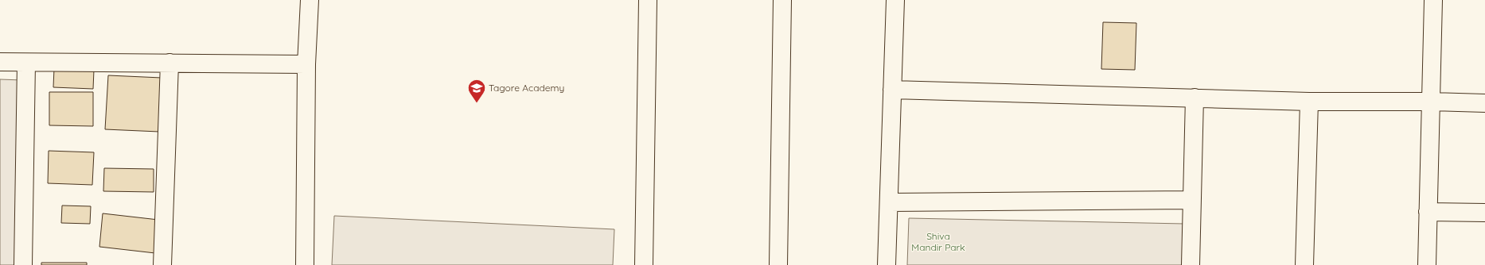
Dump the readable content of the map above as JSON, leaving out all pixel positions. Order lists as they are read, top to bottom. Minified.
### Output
{"parks":["Shiva Mandir Park"],"places":{"school or university":["Tagore Academy"]}}
